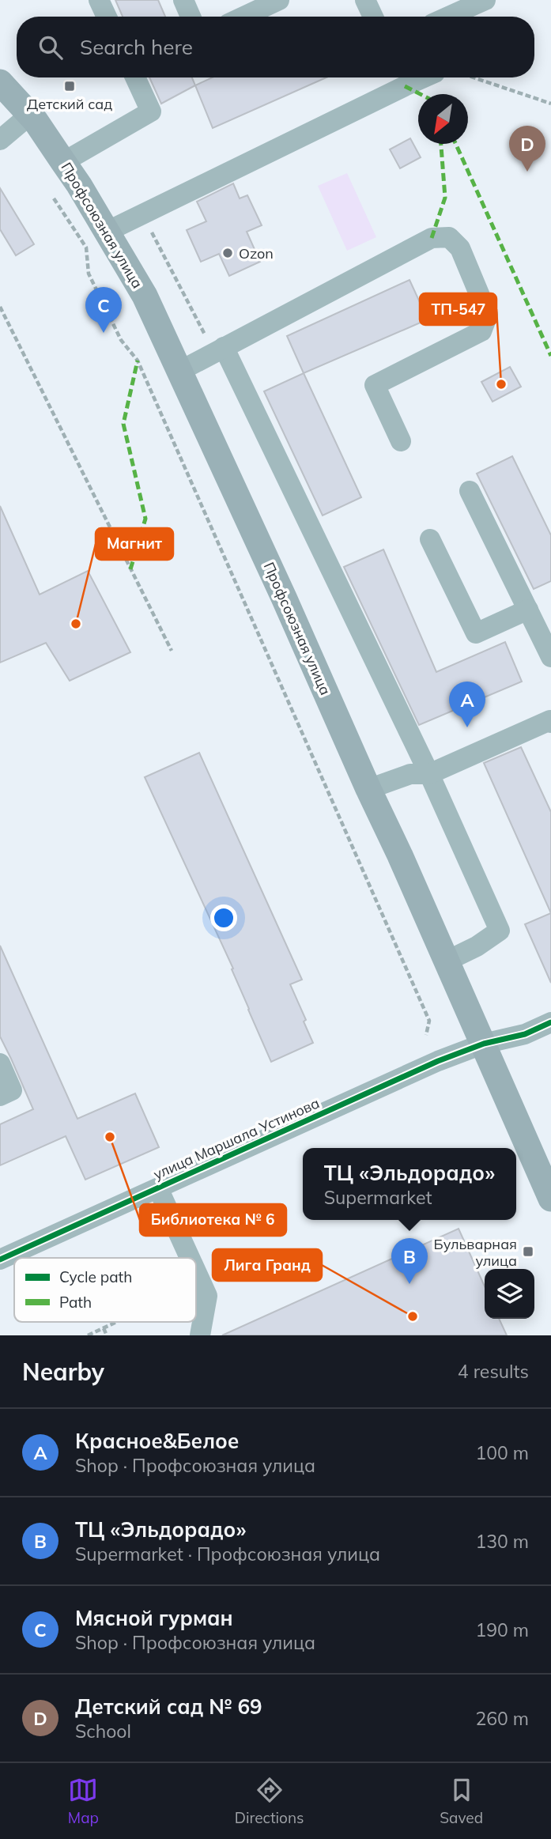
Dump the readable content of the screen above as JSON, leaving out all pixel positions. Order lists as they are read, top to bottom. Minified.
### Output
{"streets":{"main road":["Профсоюзная улица"],"street":["улица Маршала Устинова"]},"crossings":[["Профсоюзная улица","улица Маршала Устинова"]],"places":{"transit":["Детский сад","Бульварная улица"],"other":["Ozon","ТП-547","Магнит","Библиотека № 6","Лига Гранд"]},"legend":["Cycle path","Path"],"north":"bottom left","page":{"search":"Search here","pins":["D","C","A","B"],"popup":["ТЦ «Эльдорадо»","Supermarket"],"heading":["Nearby","4 results"],"list":[{"mark":"A","name":"Красное&Белое","note":"Shop · Профсоюзная улица","value":"100 m"},{"mark":"B","name":"ТЦ «Эльдорадо»","note":"Supermarket · Профсоюзная улица","value":"130 m"},{"mark":"C","name":"Мясной гурман","note":"Shop · Профсоюзная улица","value":"190 m"},{"mark":"D","name":"Детский сад № 69","note":"School","value":"260 m"}],"nav":["Map","Directions","Saved"]}}
